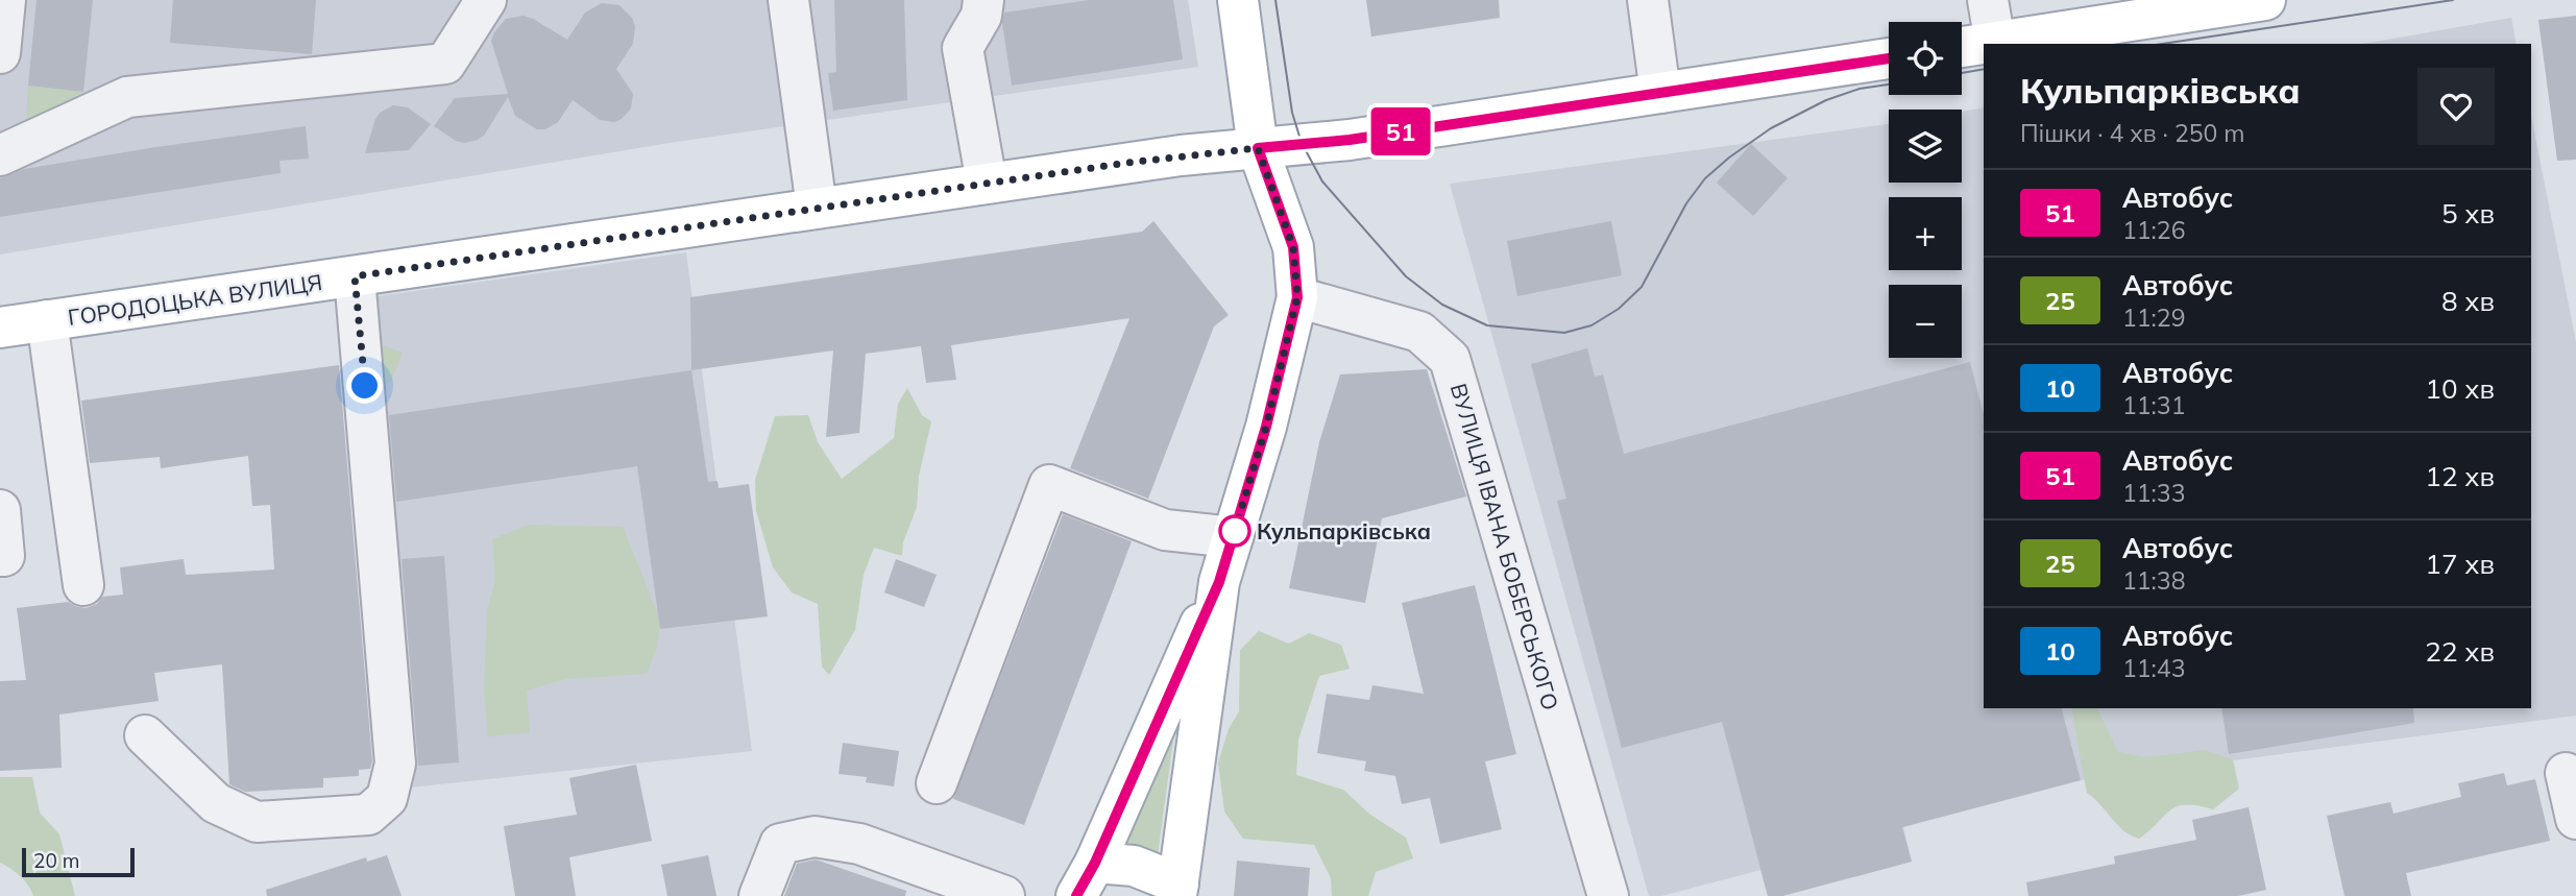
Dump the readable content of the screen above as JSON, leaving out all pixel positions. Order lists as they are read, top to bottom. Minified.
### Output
{"streets":{"main road":["ГОРОДОЦЬКА ВУЛИЦЯ"],"street":["ВУЛИЦЯ ІВАНА БОБЕРСЬКОГО"]},"places":["Кульпарківська"],"lines":["bus line 51"],"scale_bar":"20 m","page":{"on_map":"51","map_buttons":["+","−"],"heading":["Кульпарківська","Пішки · 4 хв · 250 m"],"list":[{"mark":"51","name":"Автобус","note":"11:26","value":"5 хв"},{"mark":"25","name":"Автобус","note":"11:29","value":"8 хв"},{"mark":"10","name":"Автобус","note":"11:31","value":"10 хв"},{"mark":"51","name":"Автобус","note":"11:33","value":"12 хв"},{"mark":"25","name":"Автобус","note":"11:38","value":"17 хв"},{"mark":"10","name":"Автобус","note":"11:43","value":"22 хв"}],"scale":"20 m"}}
